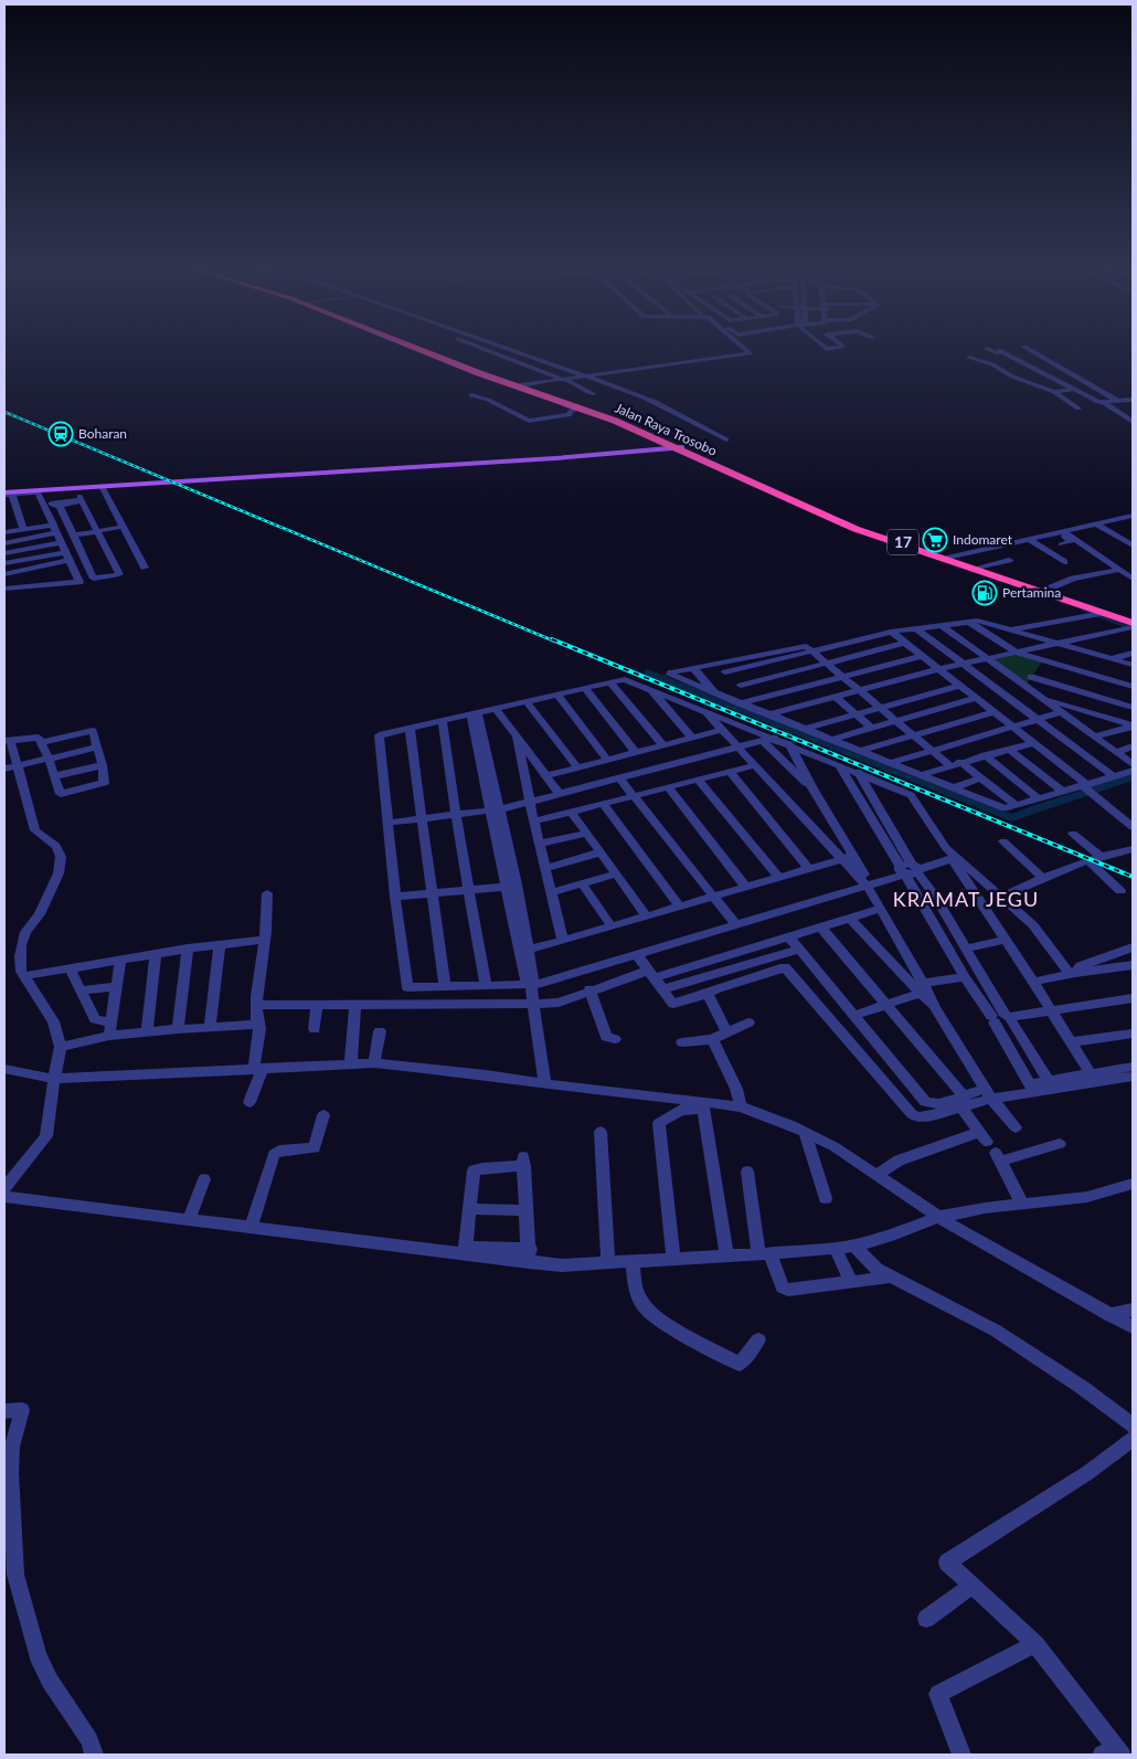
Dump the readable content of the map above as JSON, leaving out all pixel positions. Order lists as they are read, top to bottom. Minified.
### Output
{"streets":{"highway":["Jalan Raya Trosobo","17"]},"districts":["KRAMAT JEGU"],"places":{"station":["Boharan"],"supermarket":["Indomaret"],"fuel station":["Pertamina"]}}
